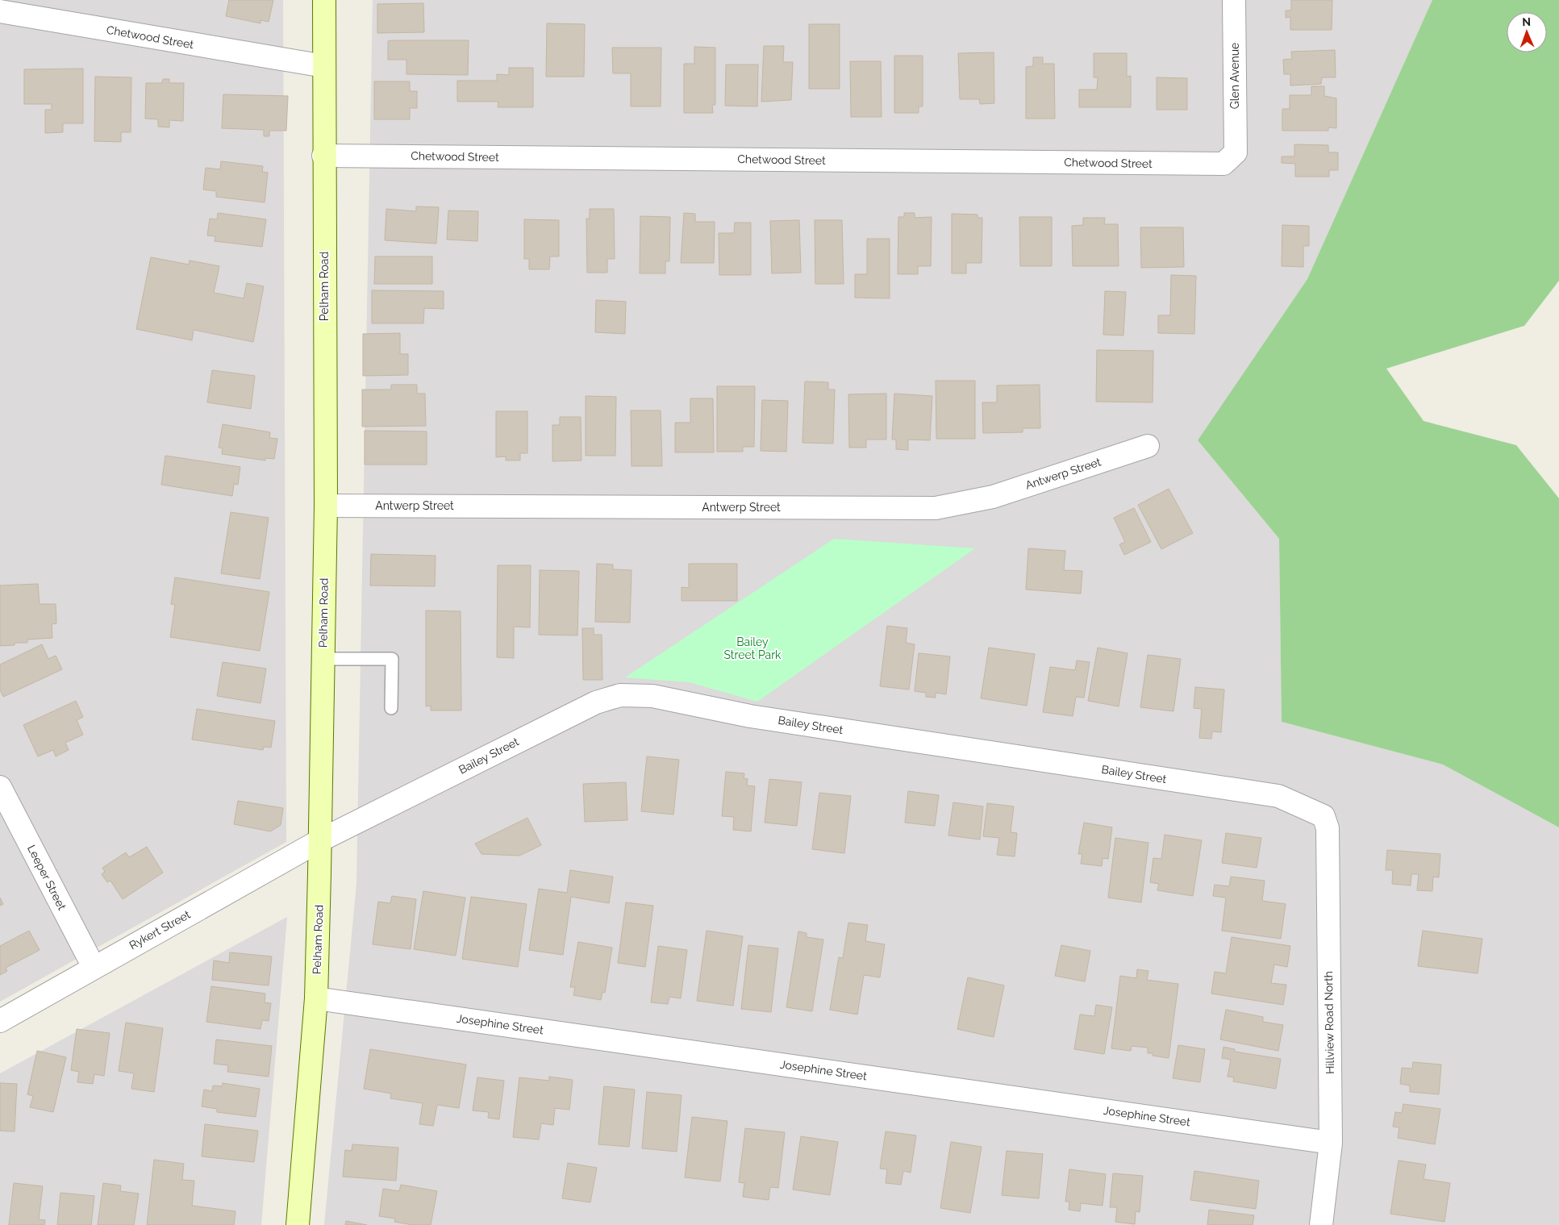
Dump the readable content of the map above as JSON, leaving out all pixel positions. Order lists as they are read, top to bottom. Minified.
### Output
{"streets":{"main road":["Pelham Road"],"street":["Chetwood Street","Glen Avenue","Antwerp Street","Bailey Street","Leeper Street","Rykert Street","Hillview Road North","Josephine Street"]},"crossings":[["Chetwood Street","Glen Avenue"],["Chetwood Street","Pelham Road"],["Pelham Road","Antwerp Street"],["Pelham Road","Bailey Street"],["Pelham Road","Rykert Street"],["Pelham Road","Josephine Street"],["Bailey Street","Rykert Street"],["Bailey Street","Hillview Road North"],["Leeper Street","Rykert Street"],["Hillview Road North","Josephine Street"]],"parks":["Bailey Street Park"],"north":"top"}
